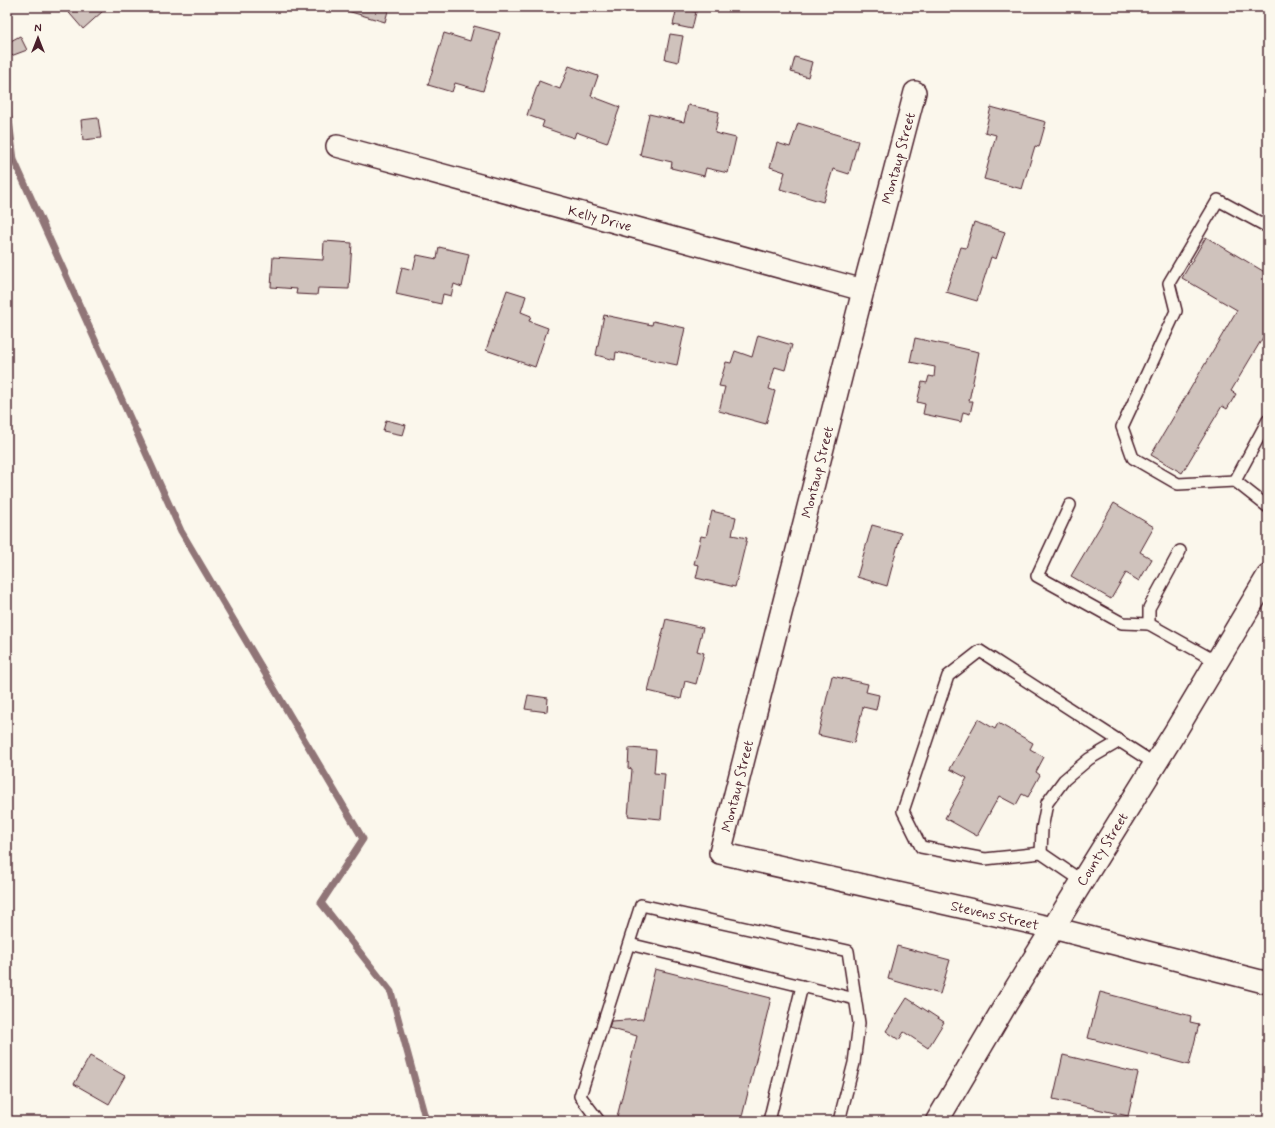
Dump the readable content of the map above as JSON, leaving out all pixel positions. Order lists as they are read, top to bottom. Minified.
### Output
{"streets":{"main road":["County Street"],"street":["Montaup Street","Kelly Drive","Stevens Street"]},"crossings":[["Montaup Street","Kelly Drive"],["Montaup Street","Stevens Street"],["County Street","Stevens Street"]],"north":"top"}
